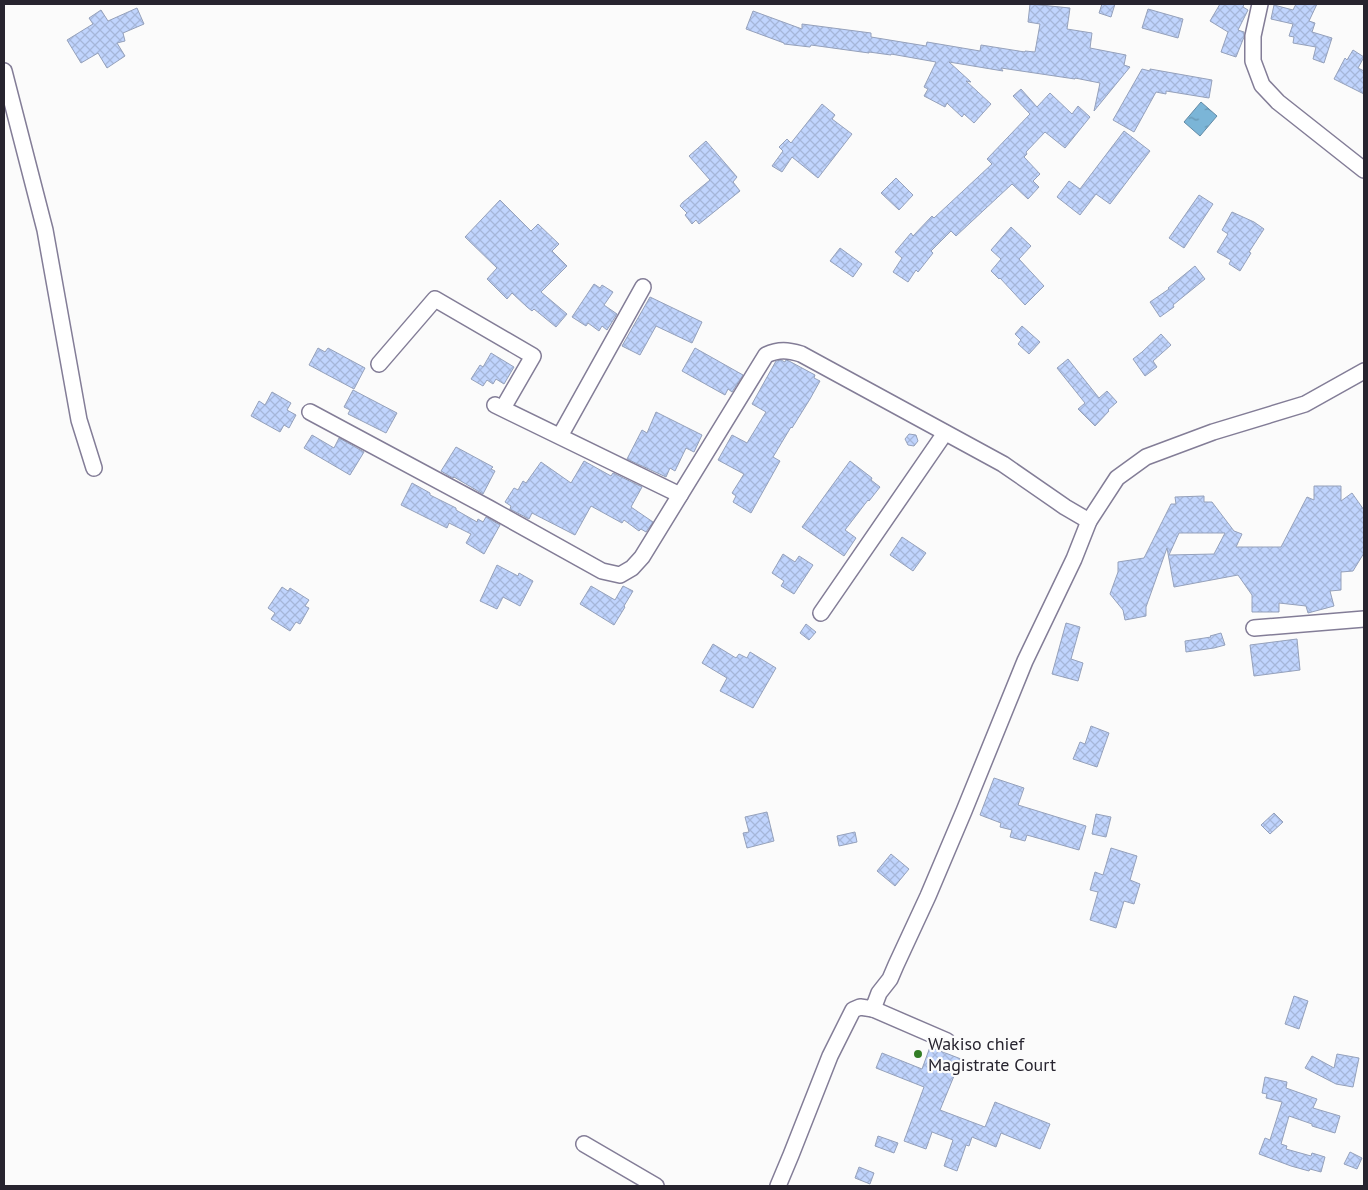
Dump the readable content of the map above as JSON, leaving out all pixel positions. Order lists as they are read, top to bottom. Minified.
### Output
{"places":["Wakiso chief Magistrate Court"]}
